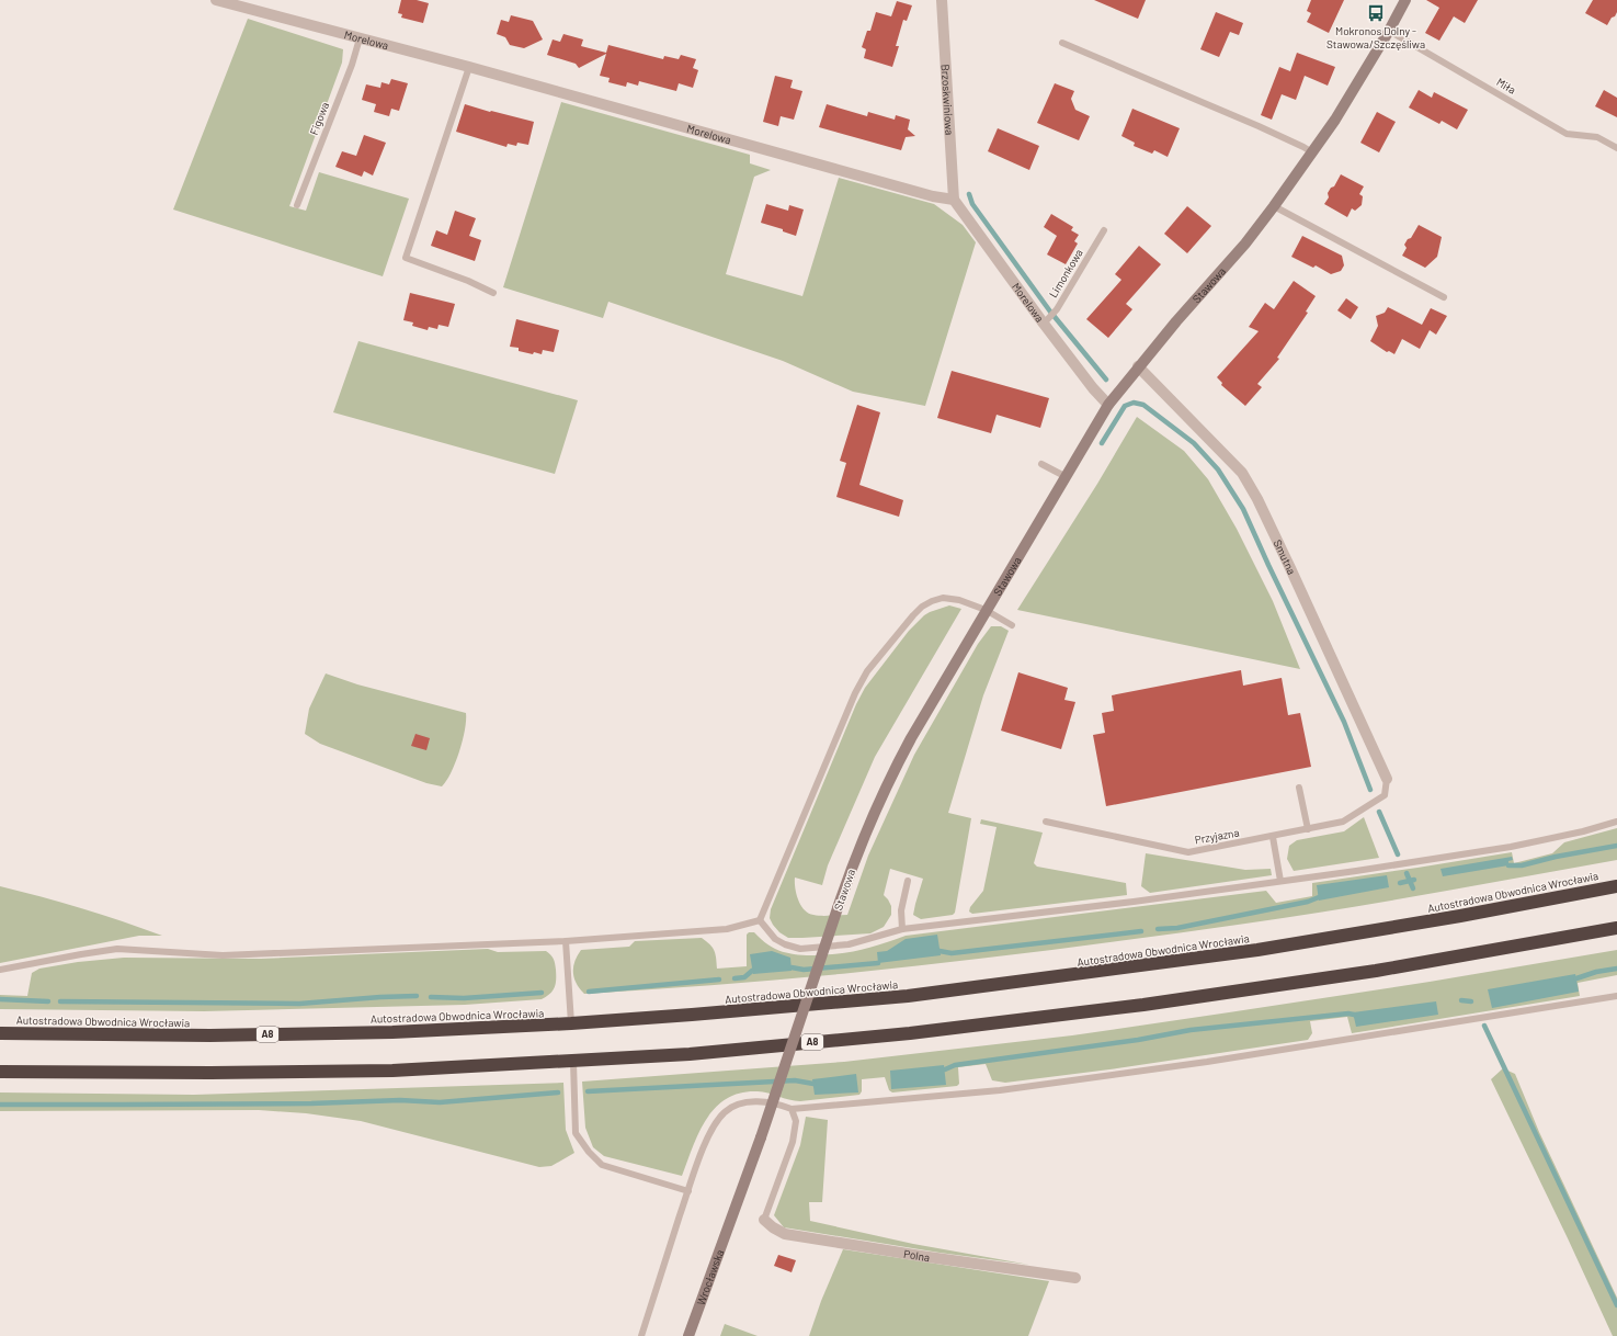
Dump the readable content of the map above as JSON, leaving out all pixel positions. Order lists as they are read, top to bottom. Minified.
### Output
{"streets":{"highway":["Autostradowa Obwodnica Wrocławia","A8"],"street":["Morelowa","Brzoskwiniowa","Stawowa","Smutna","Polna","Wrocławska"],"lane":["Miła","Figowa","Limonkowa","Przyjazna"]},"crossings":[["Morelowa","Brzoskwiniowa"],["Morelowa","Figowa"],["Morelowa","Limonkowa"],["Morelowa","Stawowa"],["Miła","Stawowa"],["Stawowa","Smutna"],["Stawowa","Wrocławska"],["Smutna","Przyjazna"]],"places":{"bus stop":["Mokronos Dolny - Stawowa/Szczęśliwa"]}}
